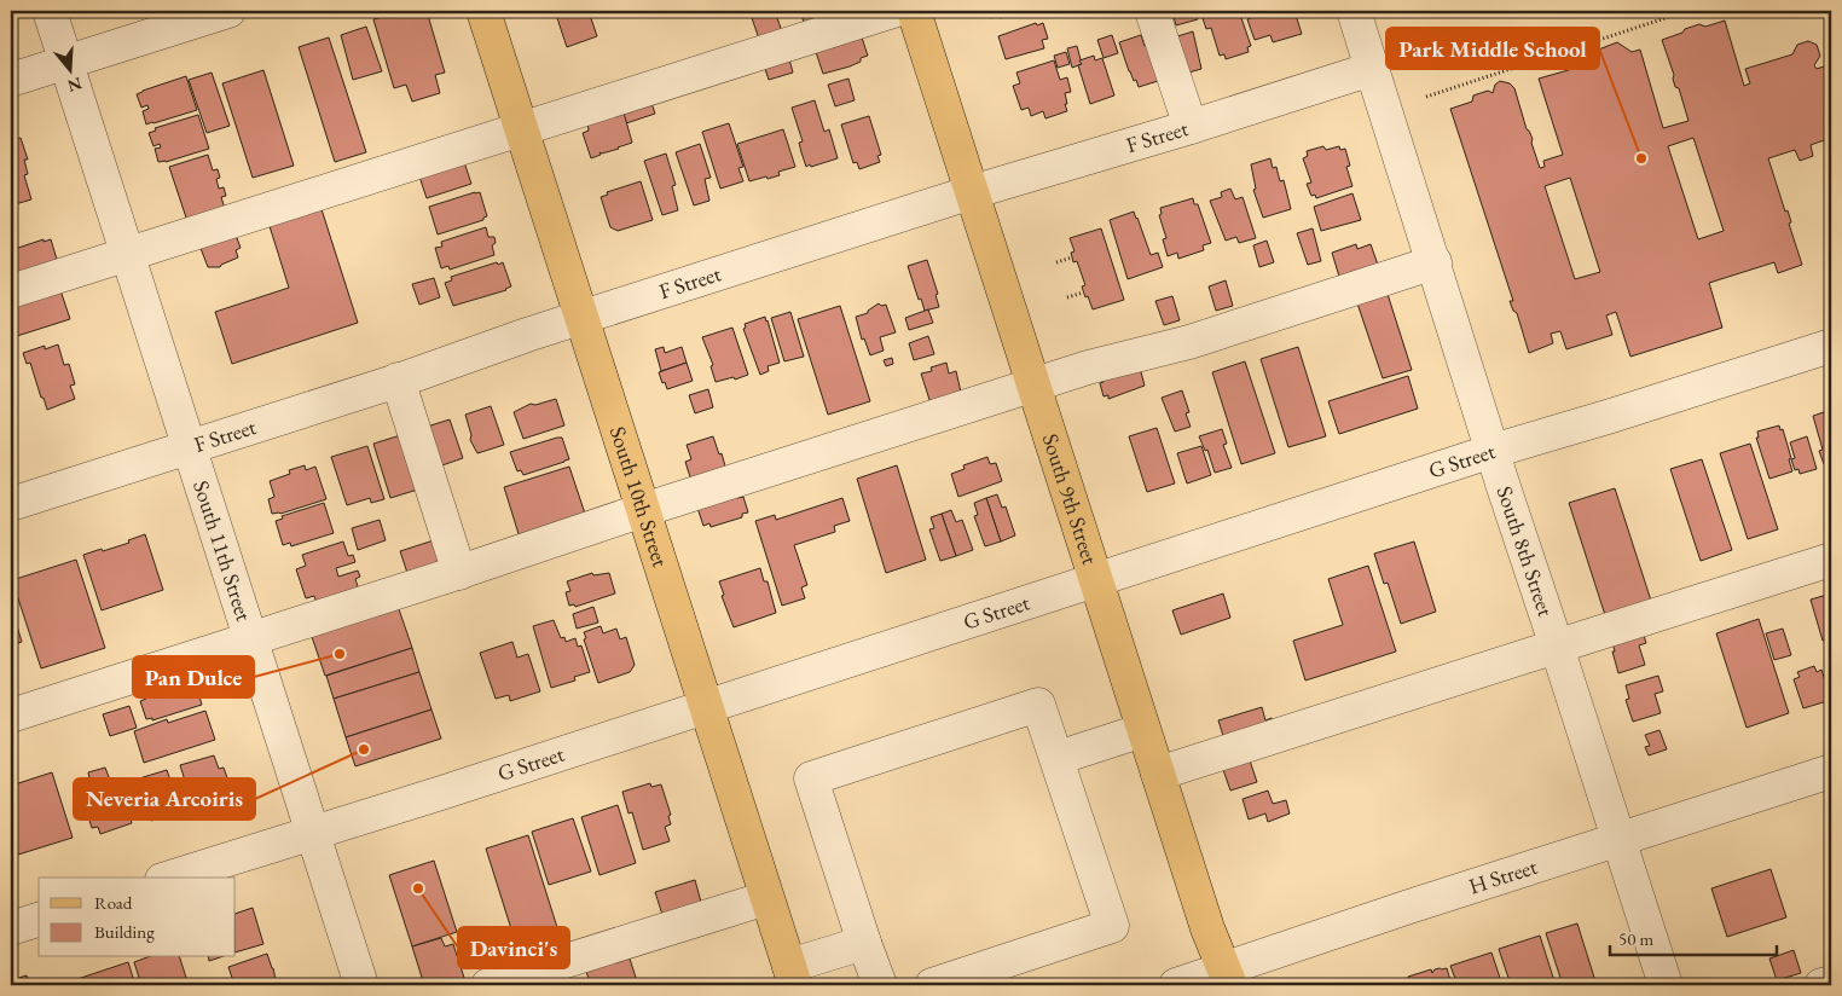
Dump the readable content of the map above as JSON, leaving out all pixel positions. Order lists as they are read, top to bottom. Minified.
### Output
{"streets":{"main road":["South 10th Street","South 9th Street"],"street":["F Street","G Street","South 11th Street","South 8th Street","H Street"]},"crossings":[["F Street","South 10th Street"],["F Street","South 9th Street"],["F Street","South 11th Street"],["F Street","South 8th Street"],["G Street","South 10th Street"],["G Street","South 9th Street"],["G Street","South 11th Street"],["G Street","South 8th Street"],["South 9th Street","H Street"],["South 8th Street","H Street"]],"places":["Park Middle School","Pan Dulce","Neveria Arcoiris","Davinci's"],"legend":["Road","Building"],"scale_bar":"50 m","north":"bottom"}
